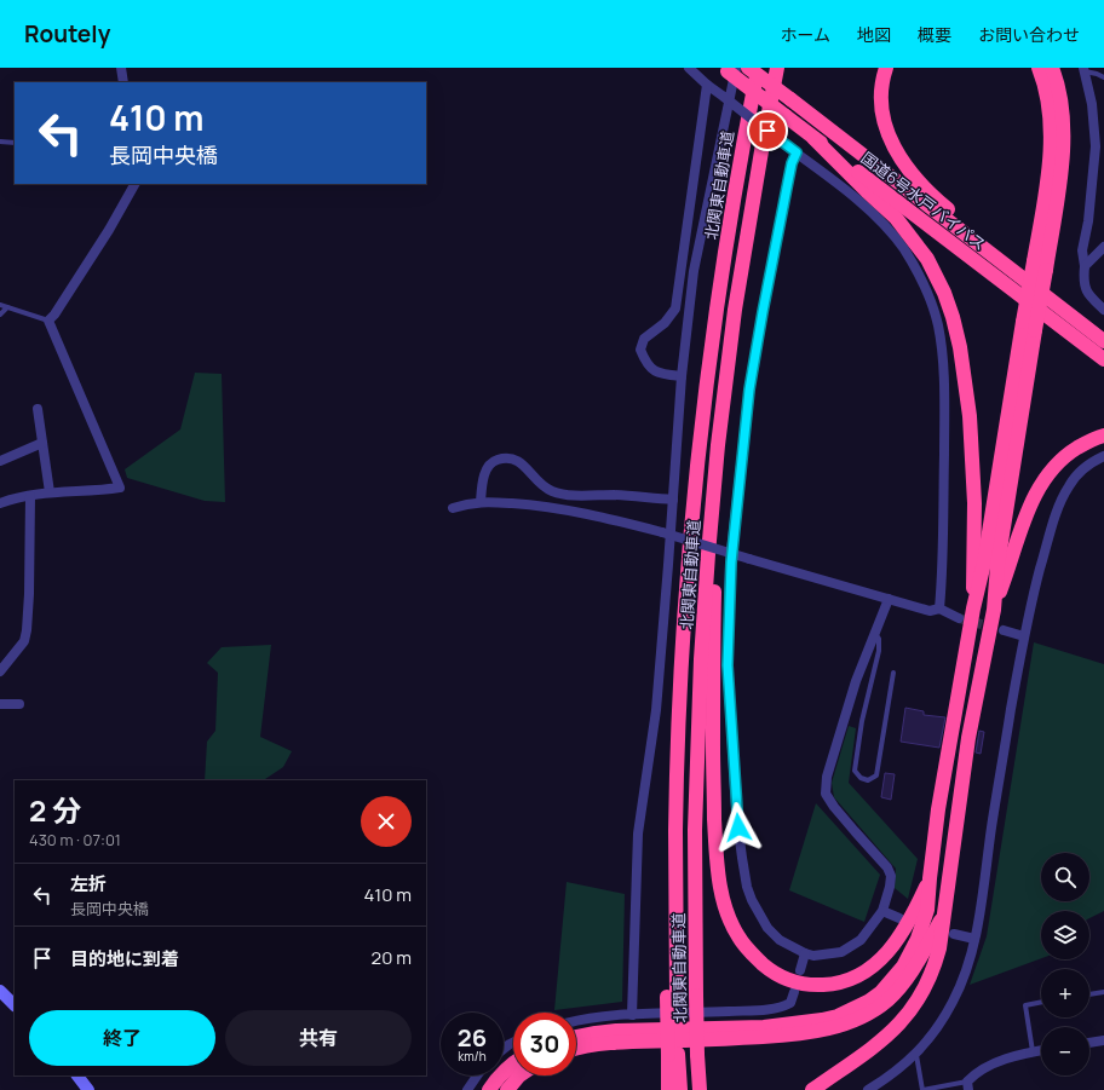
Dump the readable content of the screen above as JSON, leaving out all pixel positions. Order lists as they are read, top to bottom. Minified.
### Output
{"streets":{"highway":["北関東自動車道","国道6号水戸バイパス"]},"page":{"header":"Routely","nav":["ホーム","地図","概要","お問い合わせ"],"turn":["410 m","長岡中央橋"],"heading":["2 分","430 m · 07:01"],"map_buttons":["+","−"],"list":[{"name":"左折","note":"長岡中央橋","value":"410 m"},{"name":"目的地に到着","value":"20 m"}],"buttons":["終了","共有"],"speed":"26 km/h","limit":"30"}}
